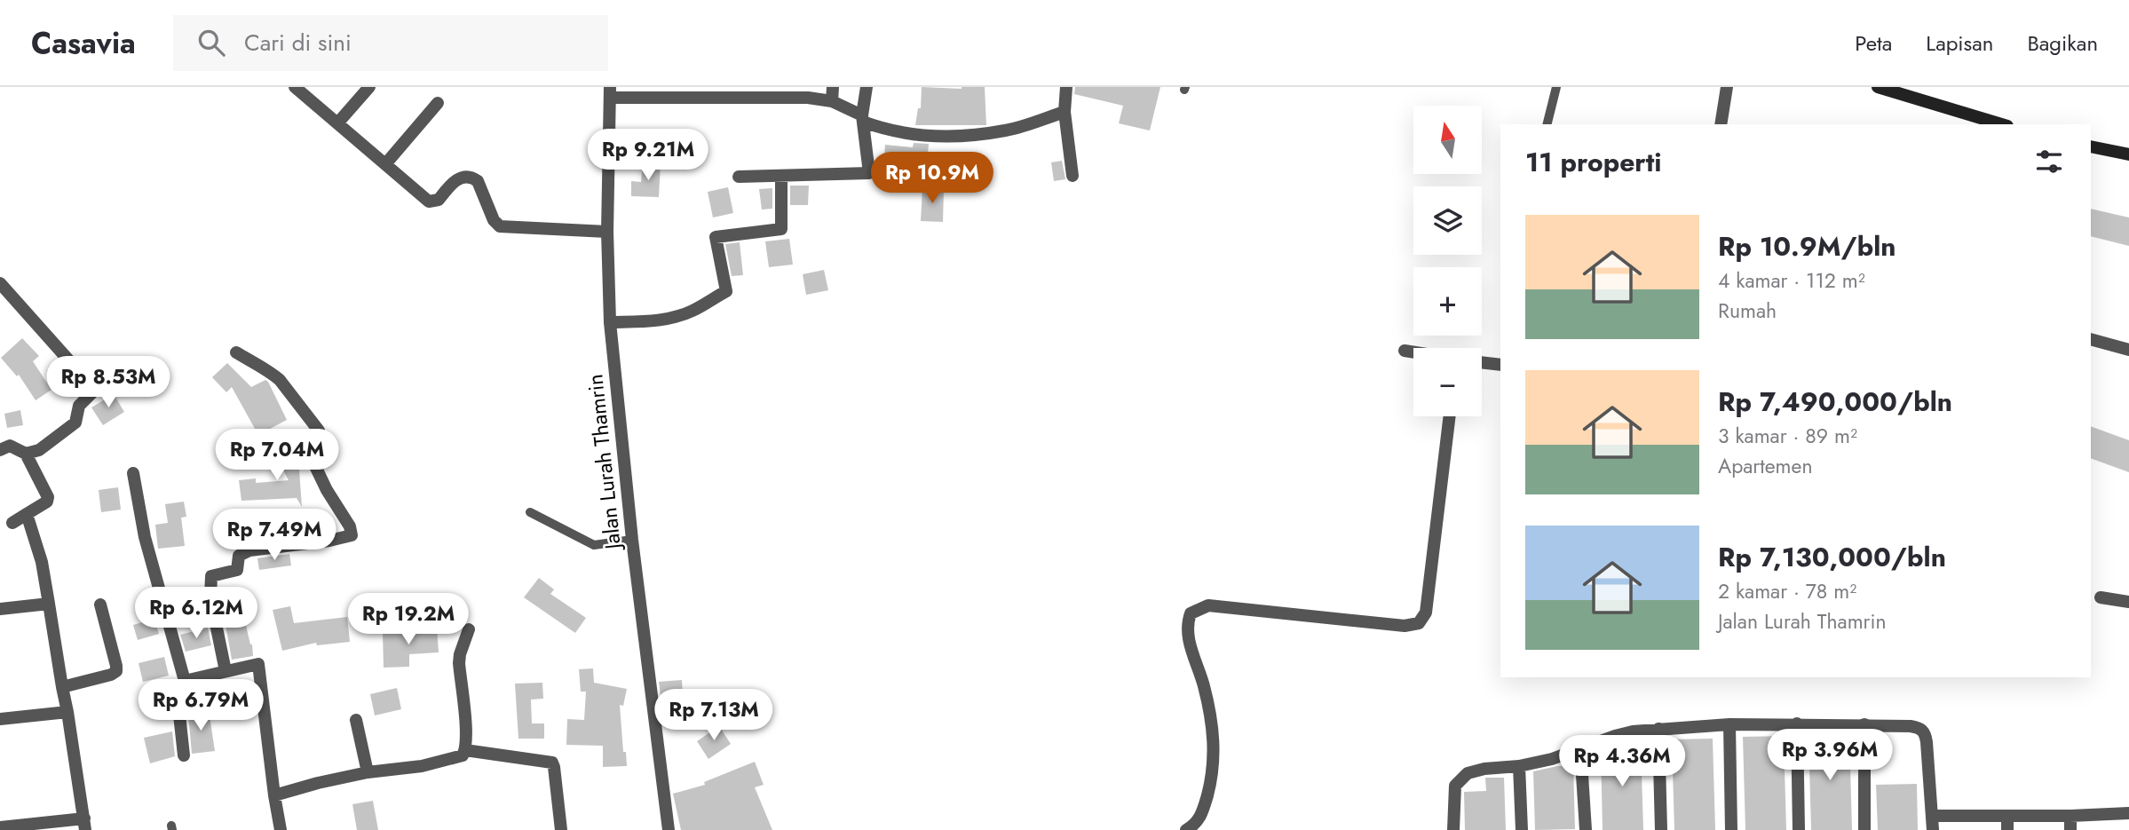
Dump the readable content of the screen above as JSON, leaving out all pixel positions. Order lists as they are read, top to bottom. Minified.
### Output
{"streets":{"street":["Jalan Lurah Thamrin"]},"north":"top","page":{"header":"Casavia","search":"Cari di sini","nav":["Peta","Lapisan","Bagikan"],"map_buttons":["+","−"],"heading":"11 properti","price":["Rp 9.21M","Rp 10.9M","Rp 8.53M","Rp 7.04M","Rp 7.49M","Rp 6.12M","Rp 19.2M","Rp 6.79M","Rp 7.13M","Rp 3.96M","Rp 4.36M"],"list":[{"name":"Rp 10.9M/bln","note":"4 kamar · 112 m² · Rumah"},{"name":"Rp 7,490,000/bln","note":"3 kamar · 89 m² · Apartemen"},{"name":"Rp 7,130,000/bln","note":"2 kamar · 78 m² · Jalan Lurah Thamrin"}]}}
